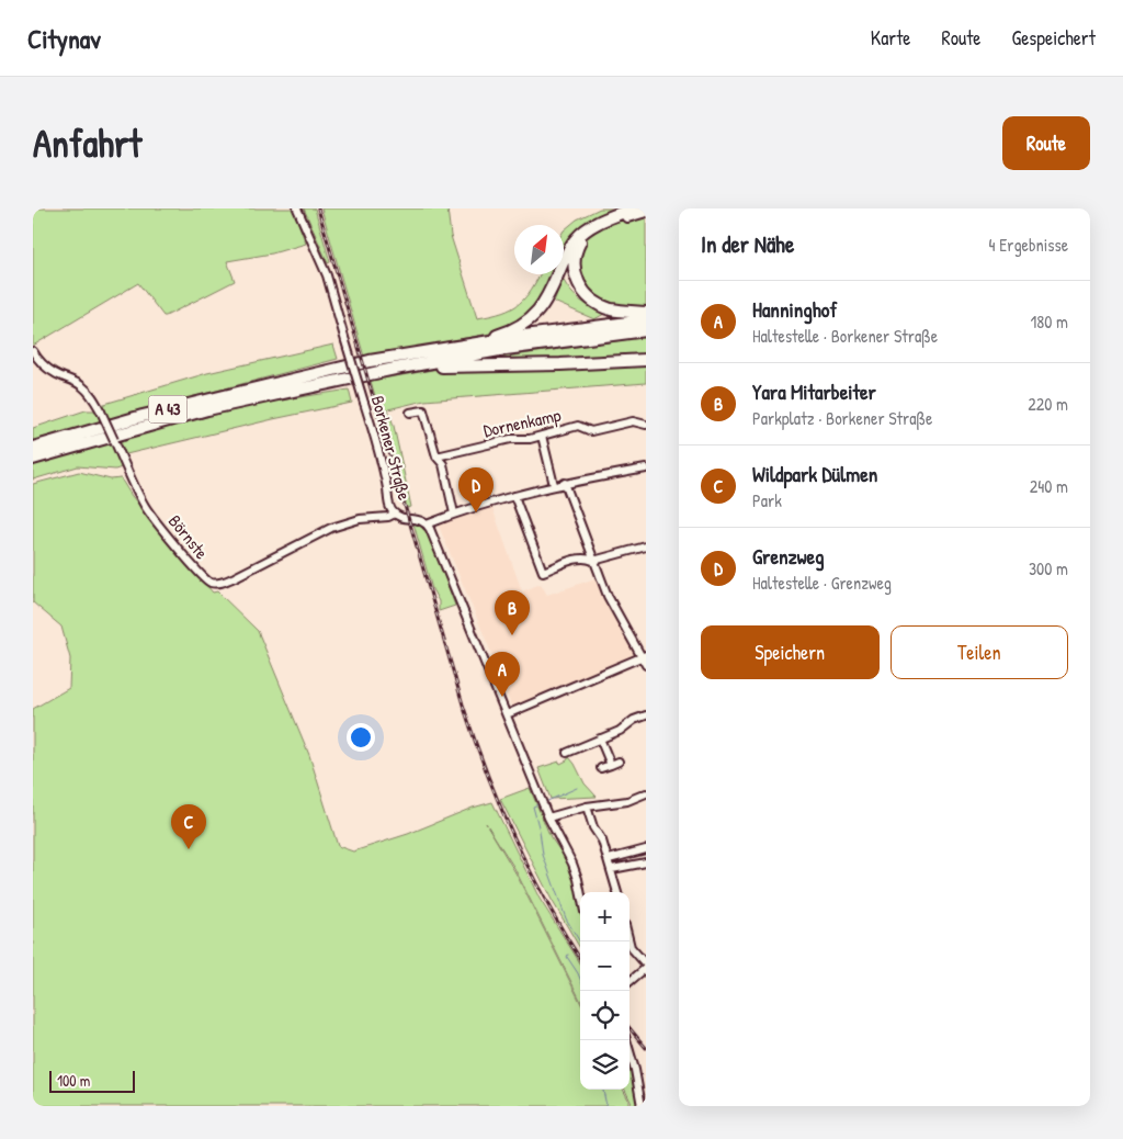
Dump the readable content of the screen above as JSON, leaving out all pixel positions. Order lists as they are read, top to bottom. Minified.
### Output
{"streets":{"highway":["A 43"],"street":["Dornenkamp","Borkener Straße","Börnste"]},"crossings":[["Borkener Straße","Börnste"]],"scale_bar":"100 m","north":"top right","page":{"header":"Citynav","nav":["Karte","Route","Gespeichert"],"buttons":["Route",["Speichern","Teilen"]],"title":"Anfahrt","heading":["In der Nähe","4 Ergebnisse"],"list":[{"mark":"A","name":"Hanninghof","note":"Haltestelle · Borkener Straße","value":"180 m"},{"mark":"B","name":"Yara Mitarbeiter","note":"Parkplatz · Borkener Straße","value":"220 m"},{"mark":"C","name":"Wildpark Dülmen","note":"Park","value":"240 m"},{"mark":"D","name":"Grenzweg","note":"Haltestelle · Grenzweg","value":"300 m"}],"pins":["D","B","A","C"],"map_buttons":["+","−"],"scale":"100 m"}}
